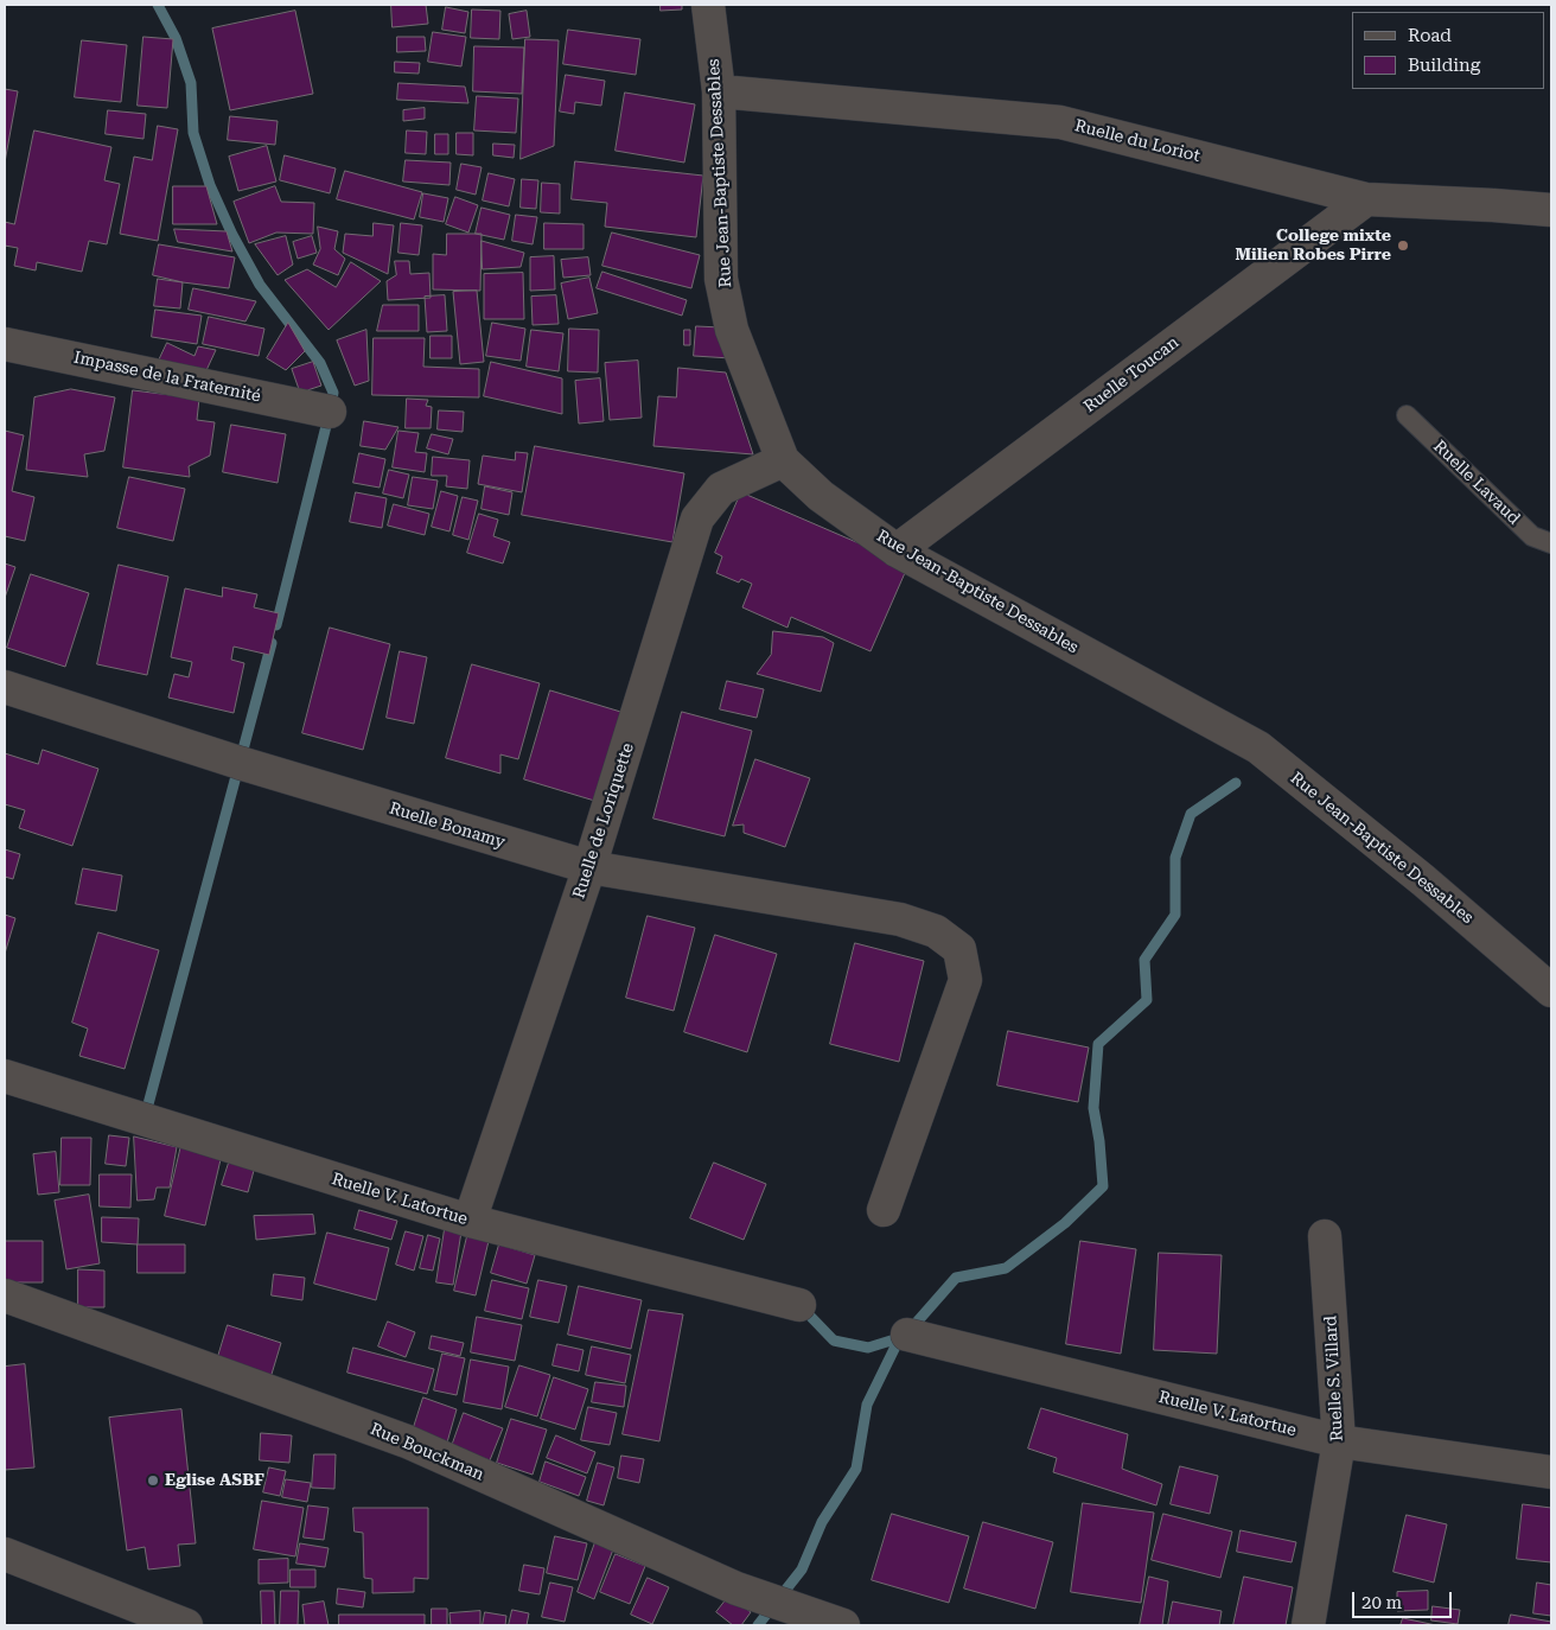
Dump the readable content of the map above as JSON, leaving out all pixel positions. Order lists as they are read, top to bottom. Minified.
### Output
{"streets":{"street":["Ruelle du Loriot","Rue Jean-Baptiste Dessables","Ruelle Toucan","Impasse de la Fraternité","Ruelle de Loriquette","Ruelle Bonamy","Ruelle V. Latortue","Ruelle S. Villard","Rue Bouckman"],"lane":["Ruelle Lavaud"]},"crossings":[["Ruelle du Loriot","Rue Jean-Baptiste Dessables"],["Ruelle du Loriot","Ruelle Toucan"],["Rue Jean-Baptiste Dessables","Ruelle Toucan"],["Rue Jean-Baptiste Dessables","Ruelle de Loriquette"],["Ruelle de Loriquette","Ruelle Bonamy"],["Ruelle de Loriquette","Ruelle V. Latortue"],["Ruelle V. Latortue","Ruelle S. Villard"]],"places":["College mixte Milien Robes Pirre","Eglise ASBF"],"legend":["Road","Building"],"scale_bar":"20 m"}
